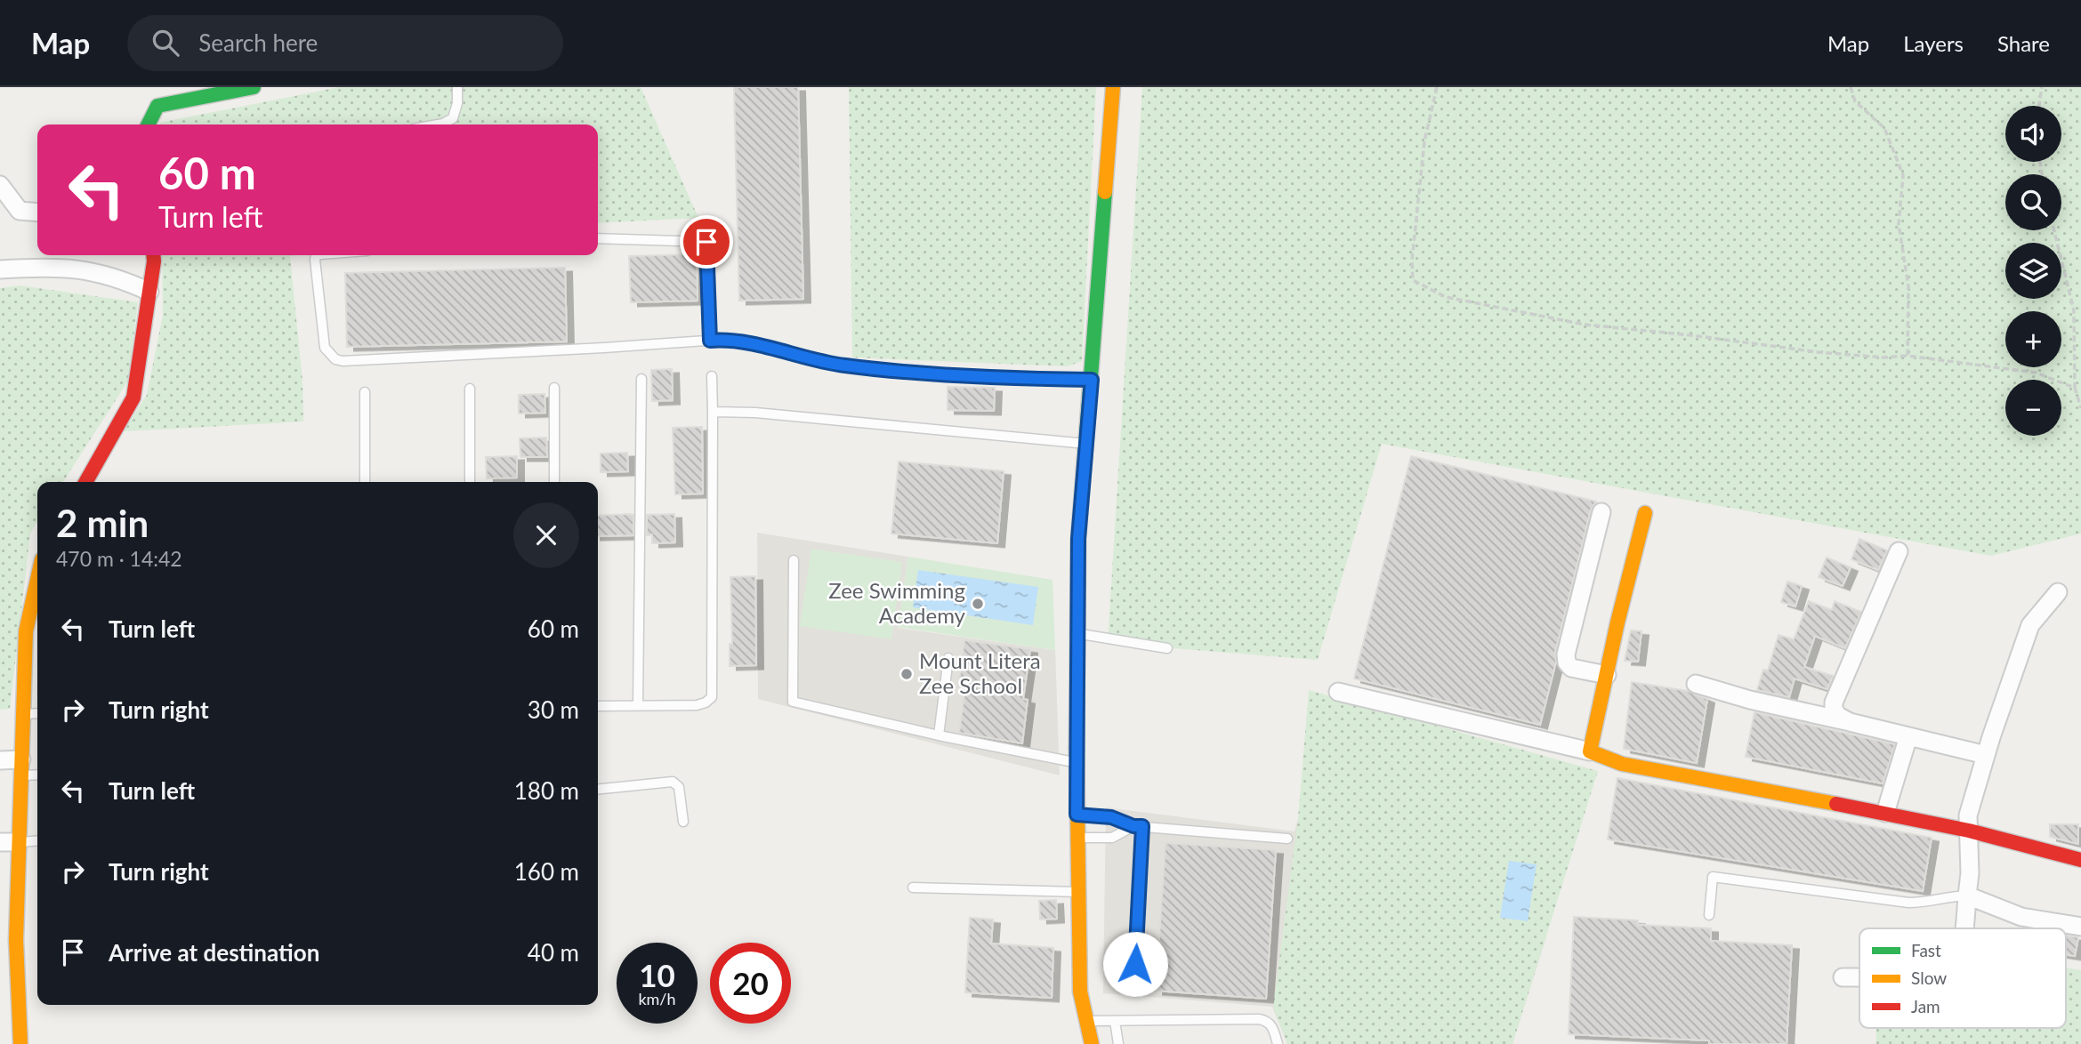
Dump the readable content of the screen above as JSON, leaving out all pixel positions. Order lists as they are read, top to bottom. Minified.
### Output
{"places":["Zee Swimming Academy","Mount Litera Zee School"],"legend":["Fast","Slow","Jam"],"page":{"header":"Map","search":"Search here","nav":["Map","Layers","Share"],"map_buttons":["+","−"],"turn":["60 m","Turn left"],"heading":["2 min","470 m · 14:42"],"list":[{"name":"Turn left","value":"60 m"},{"name":"Turn right","value":"30 m"},{"name":"Turn left","value":"180 m"},{"name":"Turn right","value":"160 m"},{"name":"Arrive at destination","value":"40 m"}],"speed":"10 km/h","limit":"20"}}
